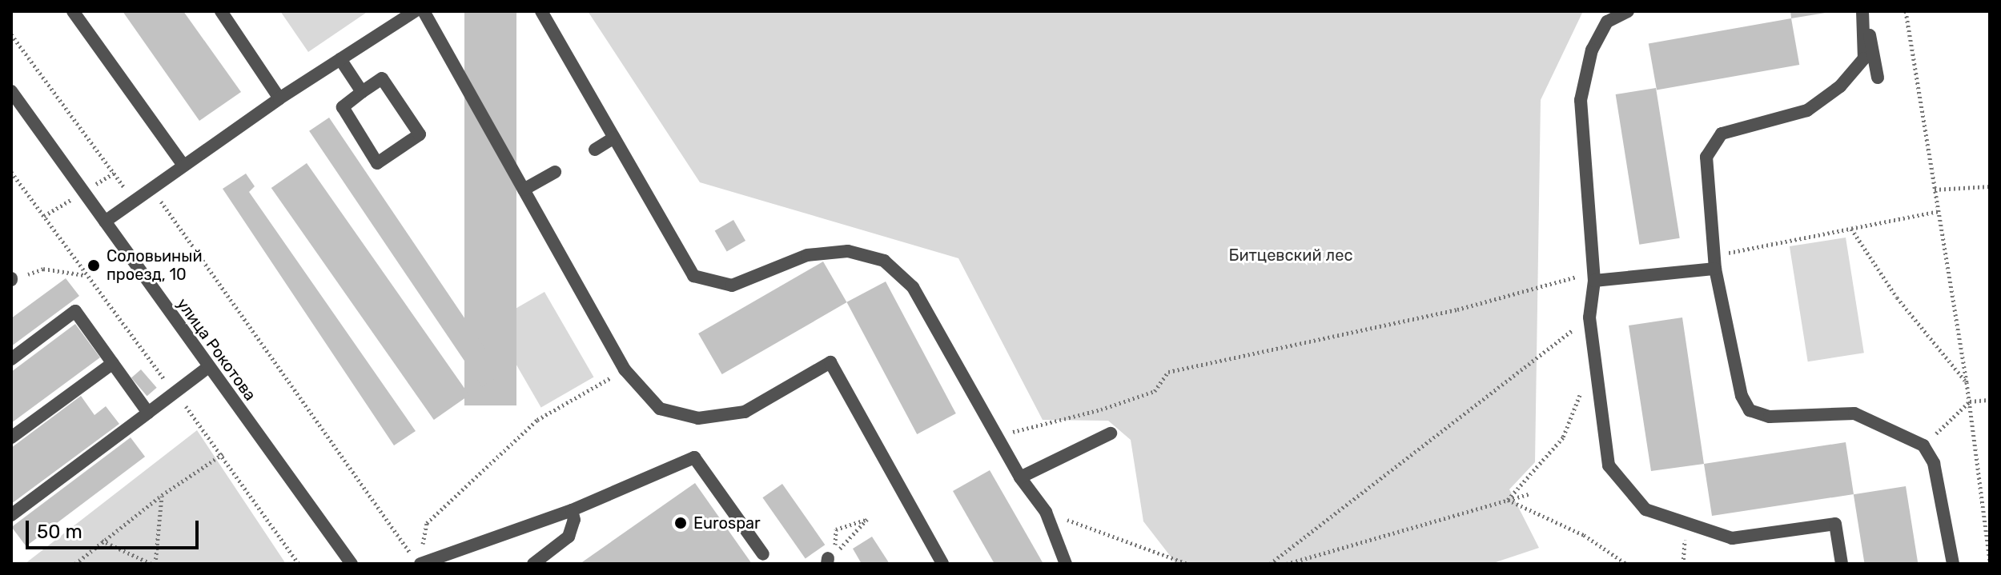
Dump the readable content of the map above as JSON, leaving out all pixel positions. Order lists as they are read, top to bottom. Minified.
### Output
{"streets":{"street":["улица Рокотова"]},"parks":["Битцевский лес"],"places":["Соловьиный проезд, 10","Eurospar"],"scale_bar":"50 m"}
